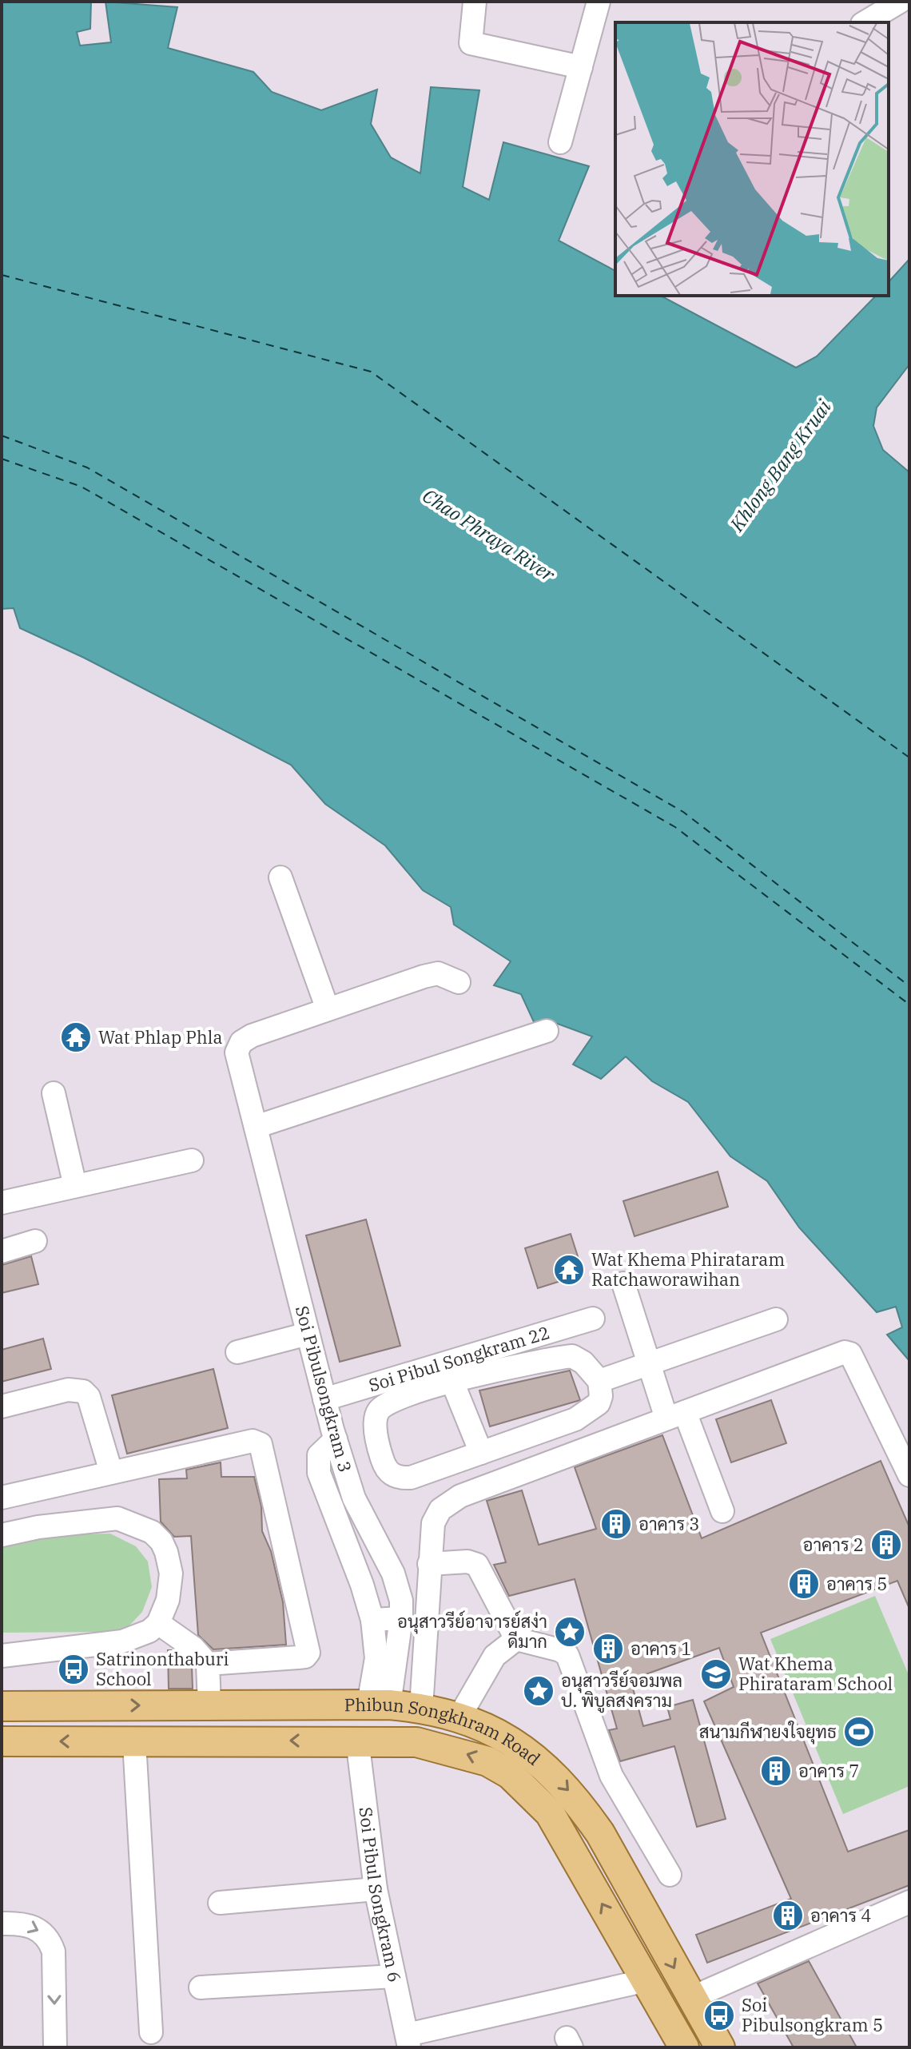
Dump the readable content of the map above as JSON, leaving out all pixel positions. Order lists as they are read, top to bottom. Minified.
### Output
{"streets":{"main road":["Phibun Songkhram Road"],"street":["Soi Pibul Songkram 22","Soi Pibulsongkram 3","Soi Pibul Songkram 6"]},"crossings":[["Soi Pibul Songkram 22","Soi Pibulsongkram 3"],["Soi Pibulsongkram 3","Phibun Songkhram Road"],["Phibun Songkhram Road","Soi Pibul Songkram 6"]],"water":["Khlong Bang Kruai","Chao Phraya River"],"places":{"temple":["Wat Phlap Phla","Wat Khema Phirataram Ratchaworawihan"],"building":["อาคาร 3","อาคาร 2","อาคาร 5","อาคาร 1","อาคาร 7","อาคาร 4"],"place":["อนุสาวรีย์อาจารย์สง่า ดีมาก","อนุสาวรีย์จอมพล ป. พิบูลสงคราม"],"bus stop":["Satrinonthaburi School","Soi Pibulsongkram 5"],"school or university":["Wat Khema Phirataram School"],"sports":["สนามกีฬายงใจยุทธ"]}}
